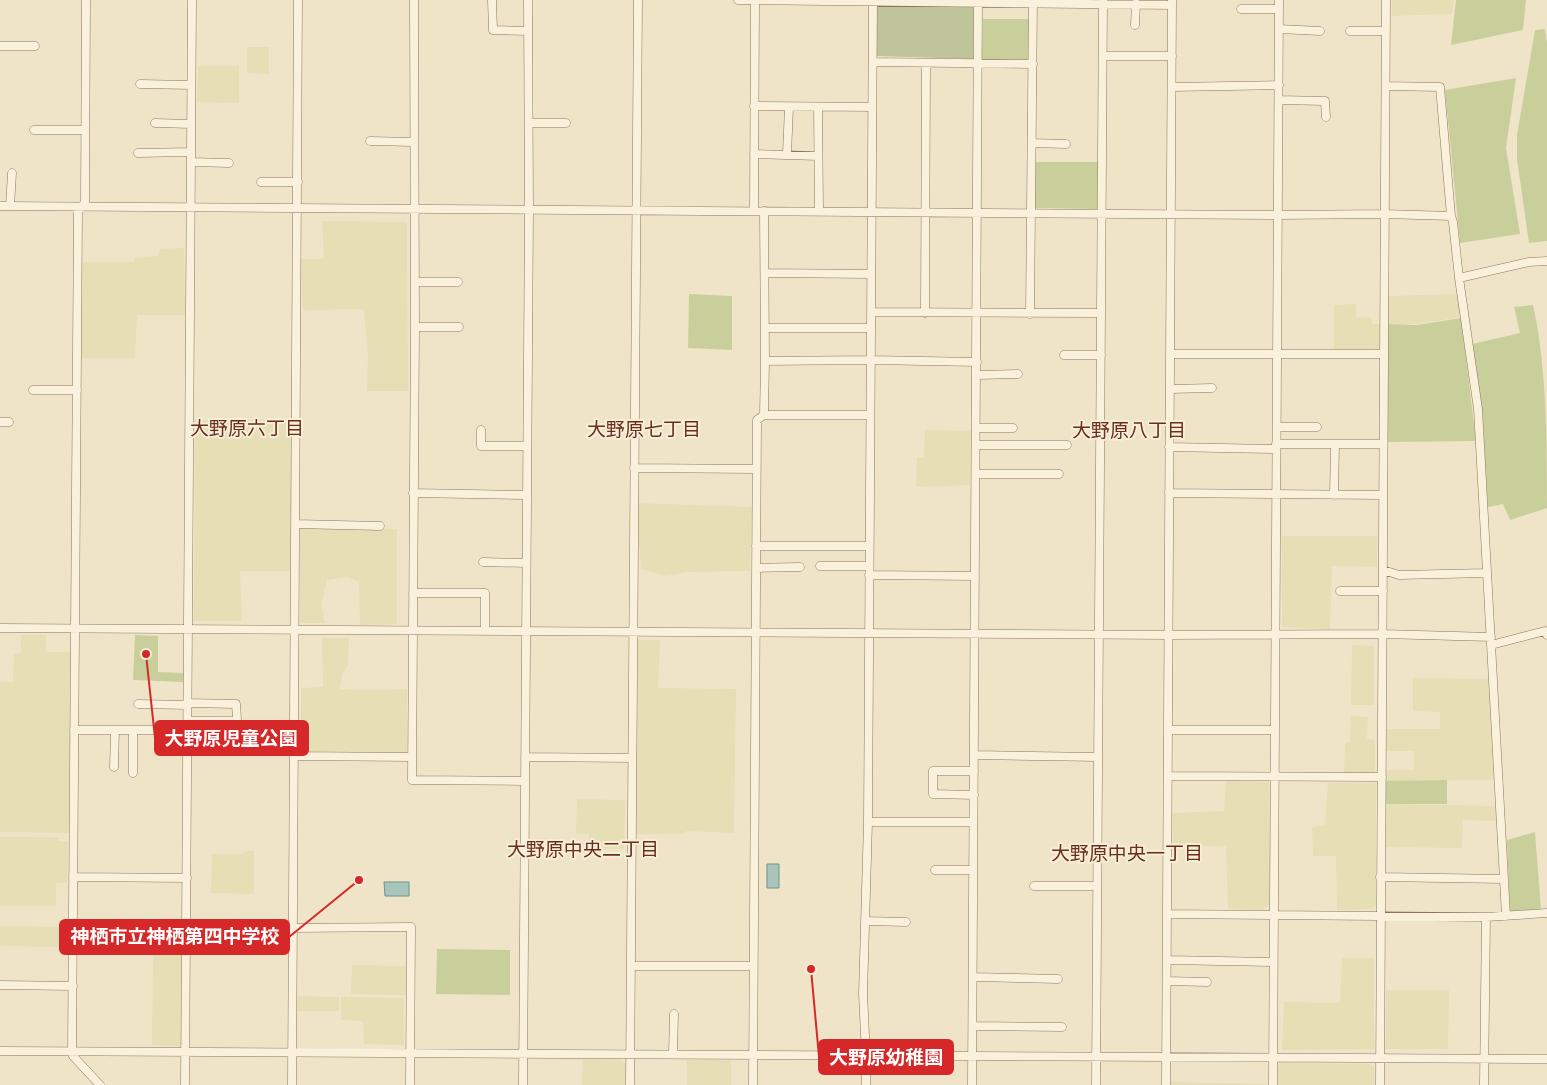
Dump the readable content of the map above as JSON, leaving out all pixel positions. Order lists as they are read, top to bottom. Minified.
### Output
{"districts":["大野原六丁目","大野原七丁目","大野原八丁目","大野原中央二丁目","大野原中央一丁目"],"places":["大野原児童公園","神栖市立神栖第四中学校","大野原幼稚園"]}
